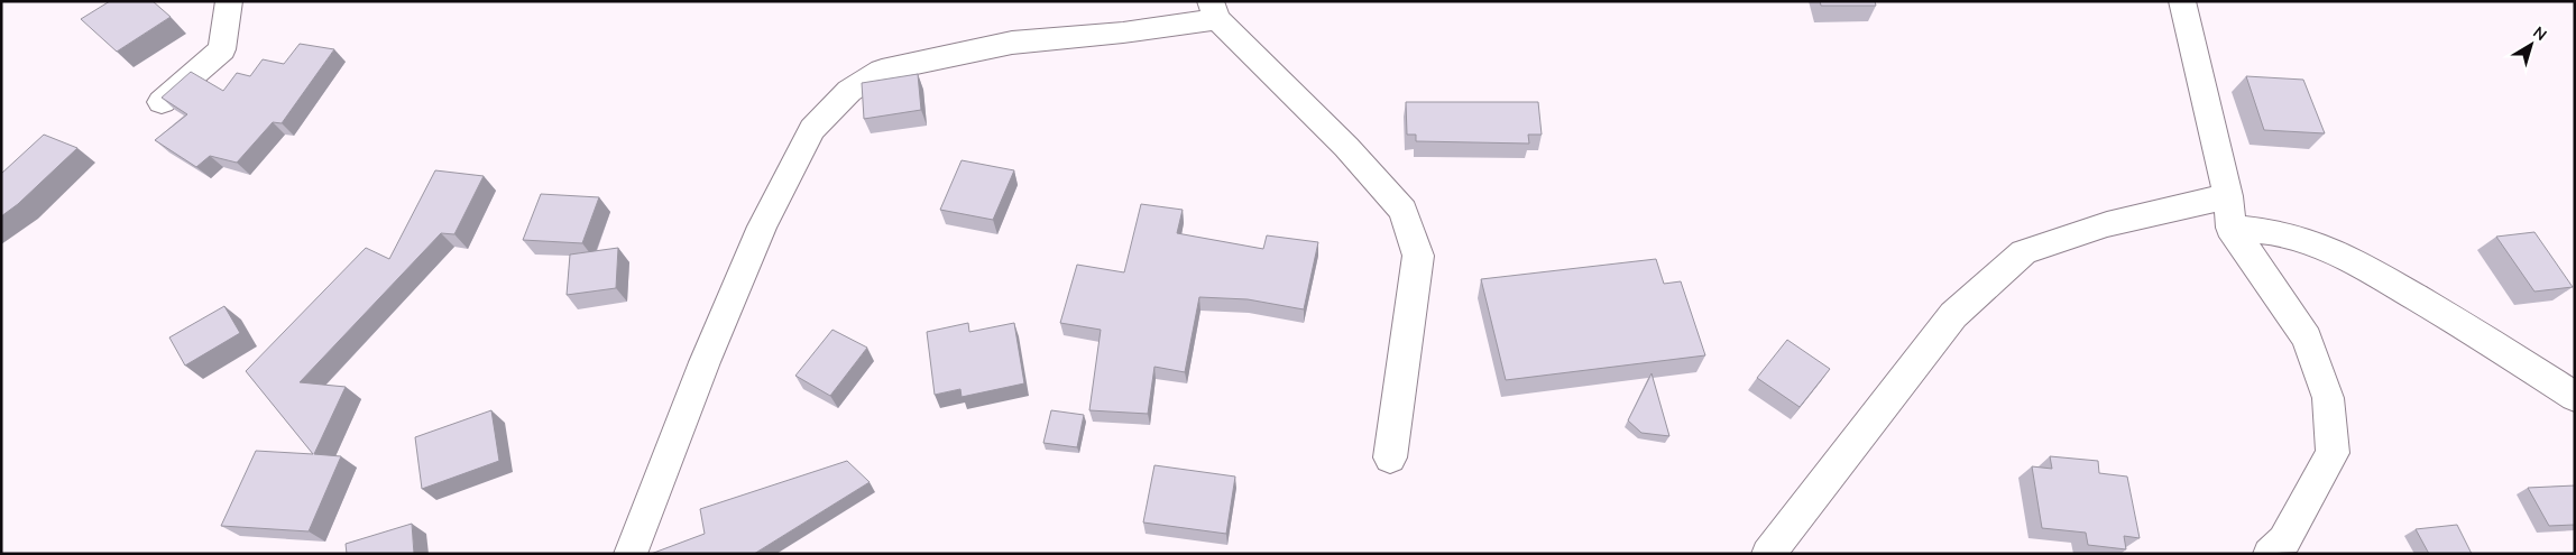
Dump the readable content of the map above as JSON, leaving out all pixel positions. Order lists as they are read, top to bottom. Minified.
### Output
{"north":"top right"}
